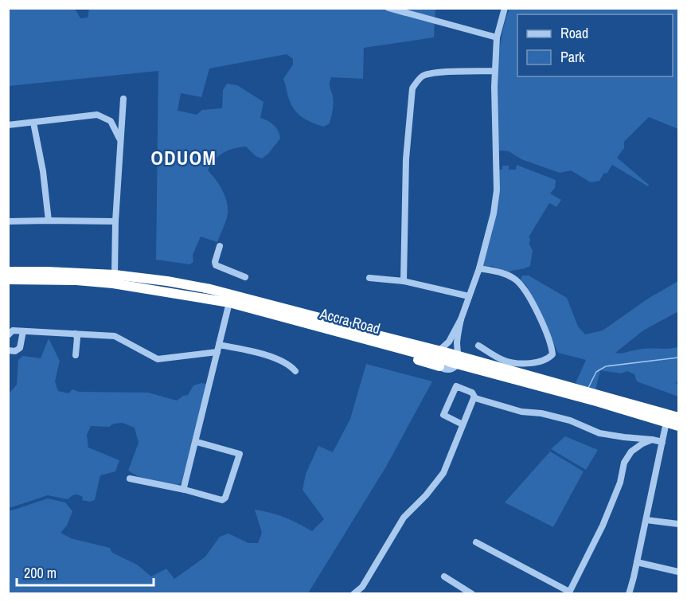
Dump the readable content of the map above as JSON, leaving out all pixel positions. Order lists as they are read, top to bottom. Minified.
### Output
{"streets":{"highway":["Accra Road"]},"districts":["ODUOM"],"legend":["Road","Park"],"scale_bar":"200 m"}
